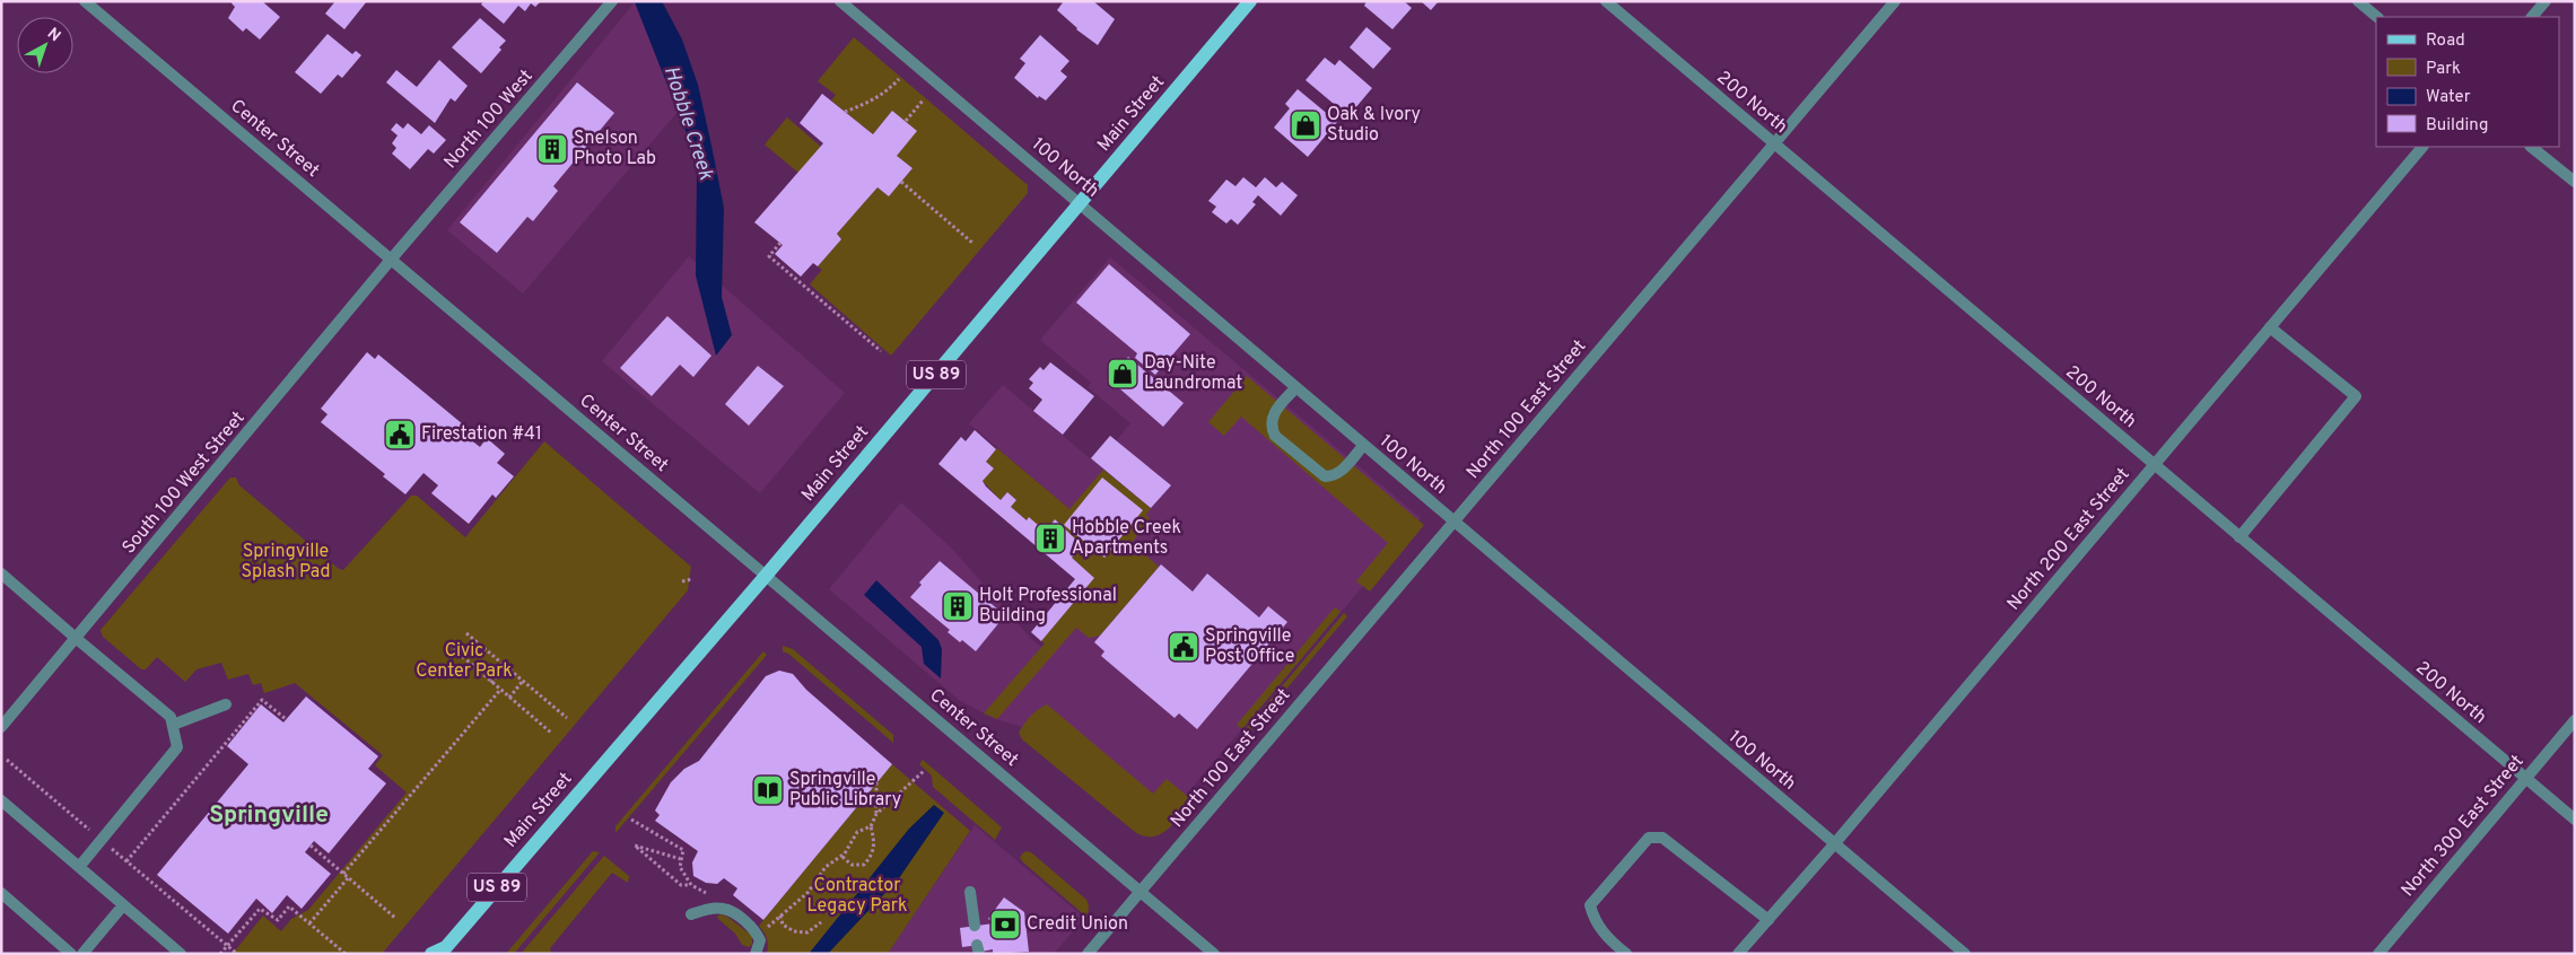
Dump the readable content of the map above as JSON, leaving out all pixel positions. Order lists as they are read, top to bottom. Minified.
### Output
{"streets":{"main road":["Main Street","US 89"],"street":["200 North","North 100 West","Center Street","100 North","North 100 East Street","South 100 West Street","North 200 East Street","North 300 East Street"]},"crossings":[["200 North","North 100 East Street"],["200 North","North 200 East Street"],["200 North","North 300 East Street"],["Main Street","Center Street"],["Main Street","100 North"],["North 100 West","Center Street"],["North 100 West","South 100 West Street"],["Center Street","North 100 East Street"],["Center Street","South 100 West Street"],["100 North","North 100 East Street"],["100 North","North 200 East Street"]],"districts":["Springville"],"water":["Hobble Creek"],"parks":["Springville Splash Pad","Civic Center Park","Contractor Legacy Park"],"places":{"shop":["Oak & Ivory Studio","Day-Nite Laundromat"],"building":["Snelson Photo Lab","Hobble Creek Apartments","Holt Professional Building"],"public building":["Firestation #41","Springville Post Office"],"library":["Springville Public Library"],"bank":["Credit Union"]},"legend":["Road","Park","Water","Building"],"north":"top right"}
